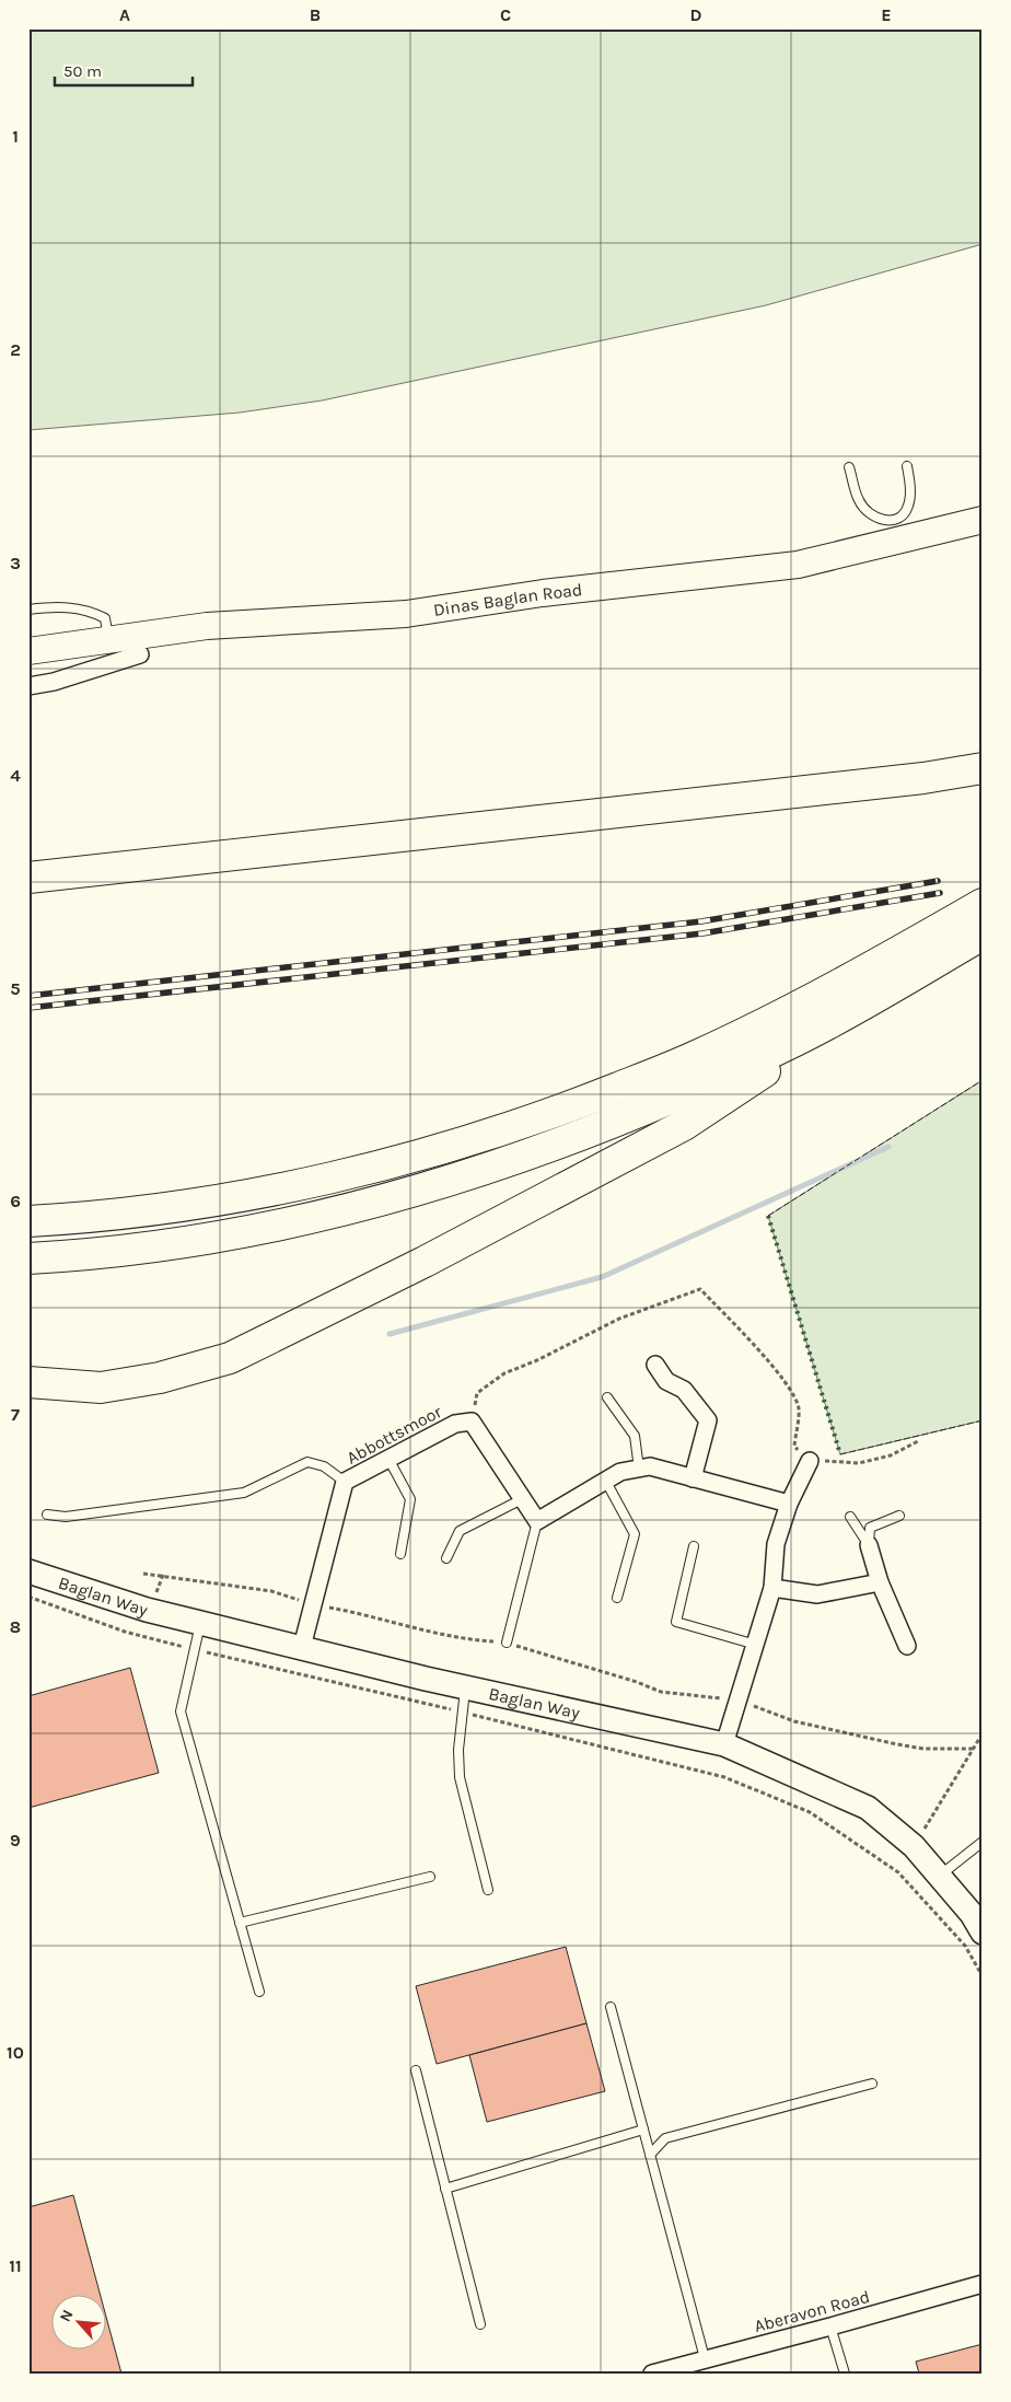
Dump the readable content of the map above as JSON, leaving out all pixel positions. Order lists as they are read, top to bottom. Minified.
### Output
{"streets":{"main road":["Dinas Baglan Road"],"street":["Abbottsmoor","Baglan Way","Aberavon Road"]},"crossings":[["Abbottsmoor","Baglan Way"]],"scale_bar":"50 m","north":"top left","grid":{"columns":["A","B","C","D","E"],"rows":["1","2","3","4","5","6","7","8","9","10","11"]}}
